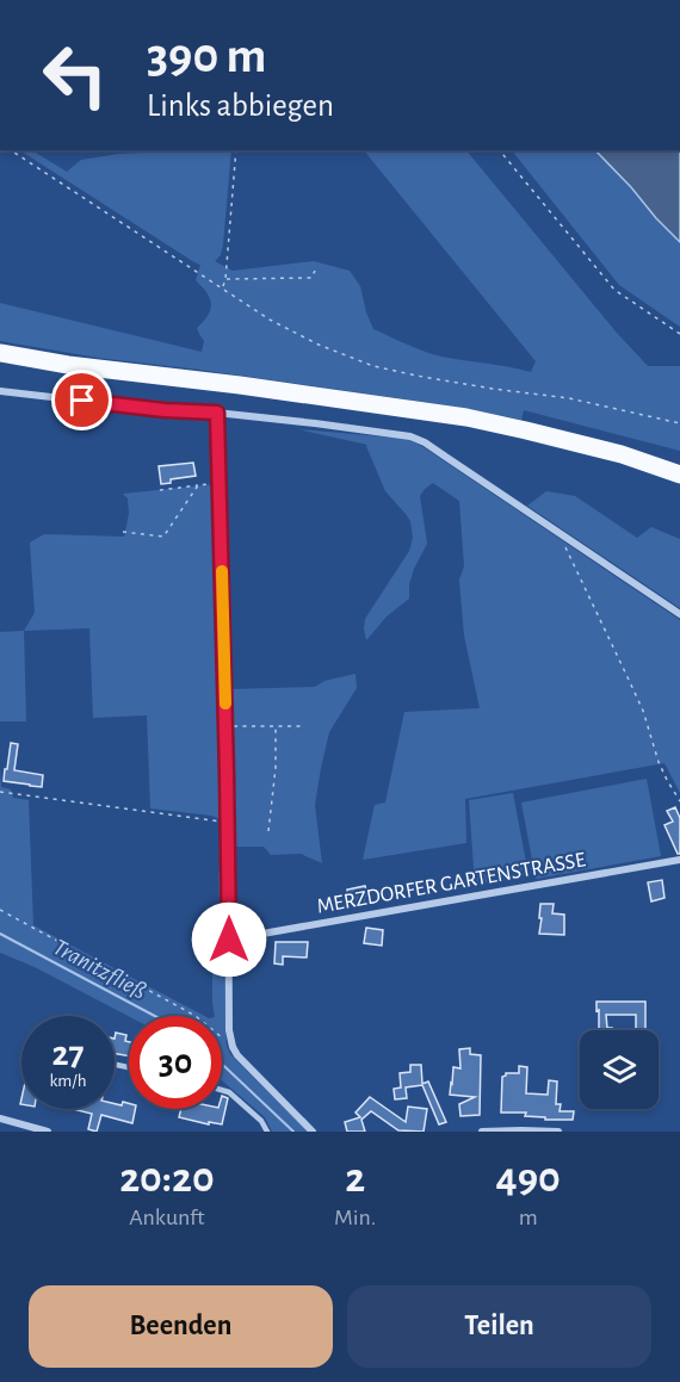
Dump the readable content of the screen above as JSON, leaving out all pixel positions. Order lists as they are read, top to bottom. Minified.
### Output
{"streets":{"street":["MERZDORFER GARTENSTRASSE"]},"water":["Tranitzfließ"],"page":{"turn":["390 m","Links abbiegen"],"speed":"27 km/h","limit":"30","eta":["20:20","Ankunft","2","Min.","490","m"],"buttons":["Beenden","Teilen"]}}
